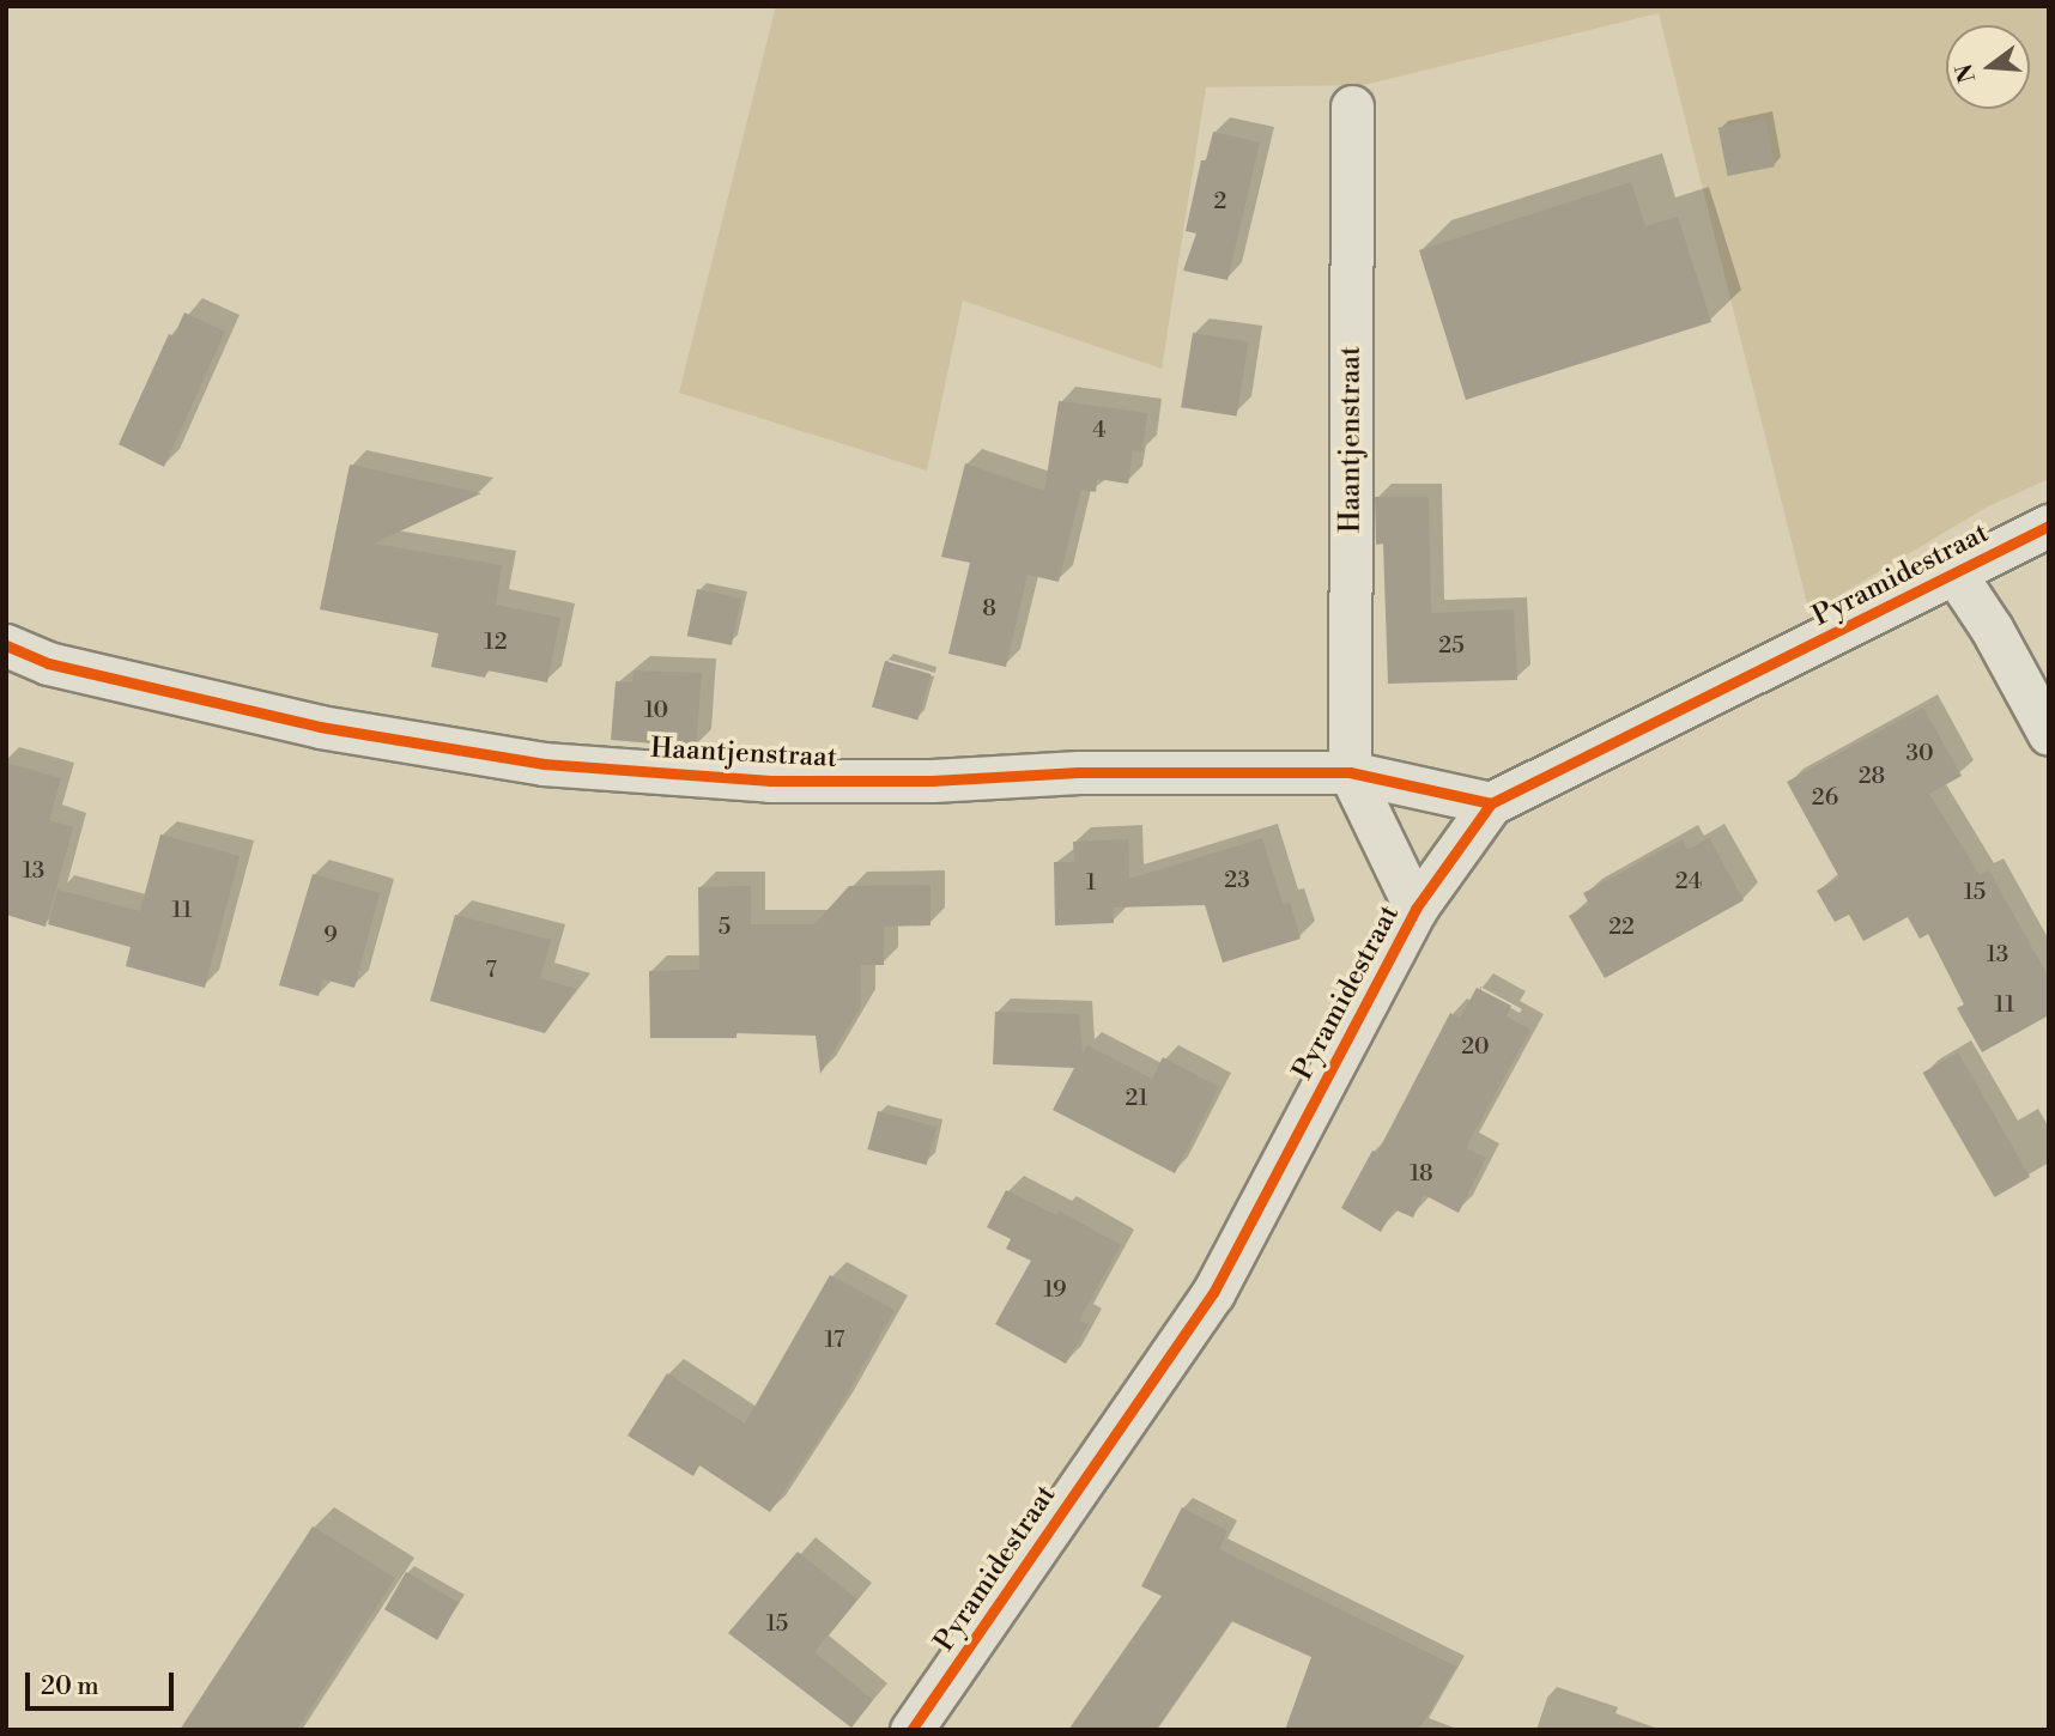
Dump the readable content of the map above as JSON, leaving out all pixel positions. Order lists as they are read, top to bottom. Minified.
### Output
{"streets":{"street":["Haantjenstraat","Pyramidestraat"]},"crossings":[["Haantjenstraat","Pyramidestraat"]],"house_numbers":["2","4","8","12","25","10","30","28","26","13","23","24","1","15","11","5","22","9","13","7","11","20","21","18","19","17","15"],"scale_bar":"20 m","north":"left"}
